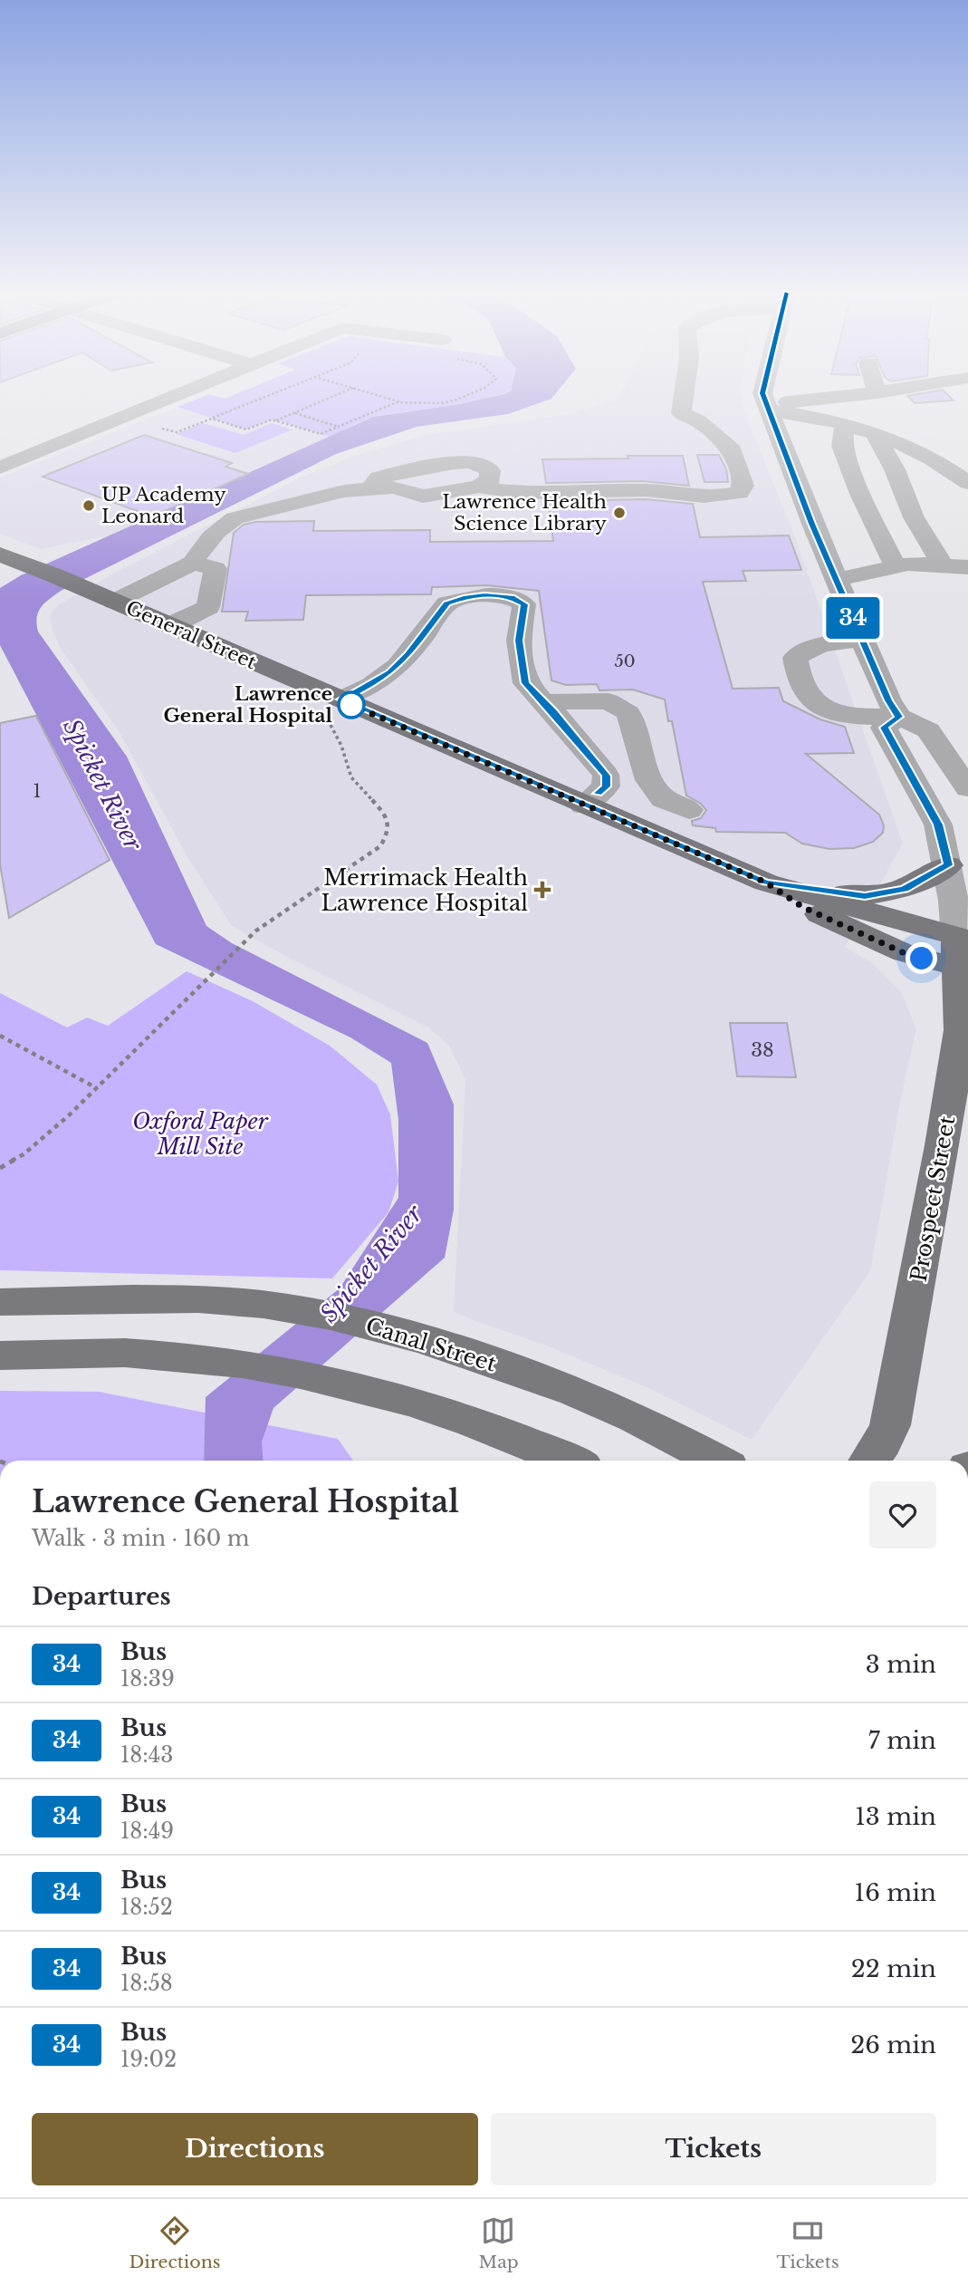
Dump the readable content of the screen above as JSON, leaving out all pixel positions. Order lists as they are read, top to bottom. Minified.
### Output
{"streets":{"main road":["General Street","Prospect Street","Canal Street"]},"crossings":[["General Street","Prospect Street"]],"water":["Spicket River"],"parks":["Oxford Paper Mill Site"],"places":{"other":["UP Academy Leonard","Lawrence Health Science Library","Lawrence General Hospital"],"health":["Merrimack Health Lawrence Hospital"]},"lines":["bus line 34"],"house_numbers":["50","1","38"],"page":{"on_map":"34","heading":[["Lawrence General Hospital","Walk · 3 min · 160 m"],"Departures"],"list":[{"mark":"34","name":"Bus","note":"18:39","value":"3 min"},{"mark":"34","name":"Bus","note":"18:43","value":"7 min"},{"mark":"34","name":"Bus","note":"18:49","value":"13 min"},{"mark":"34","name":"Bus","note":"18:52","value":"16 min"},{"mark":"34","name":"Bus","note":"18:58","value":"22 min"},{"mark":"34","name":"Bus","note":"19:02","value":"26 min"}],"buttons":["Directions","Tickets"],"tabs":["Directions","Map","Tickets"]}}
